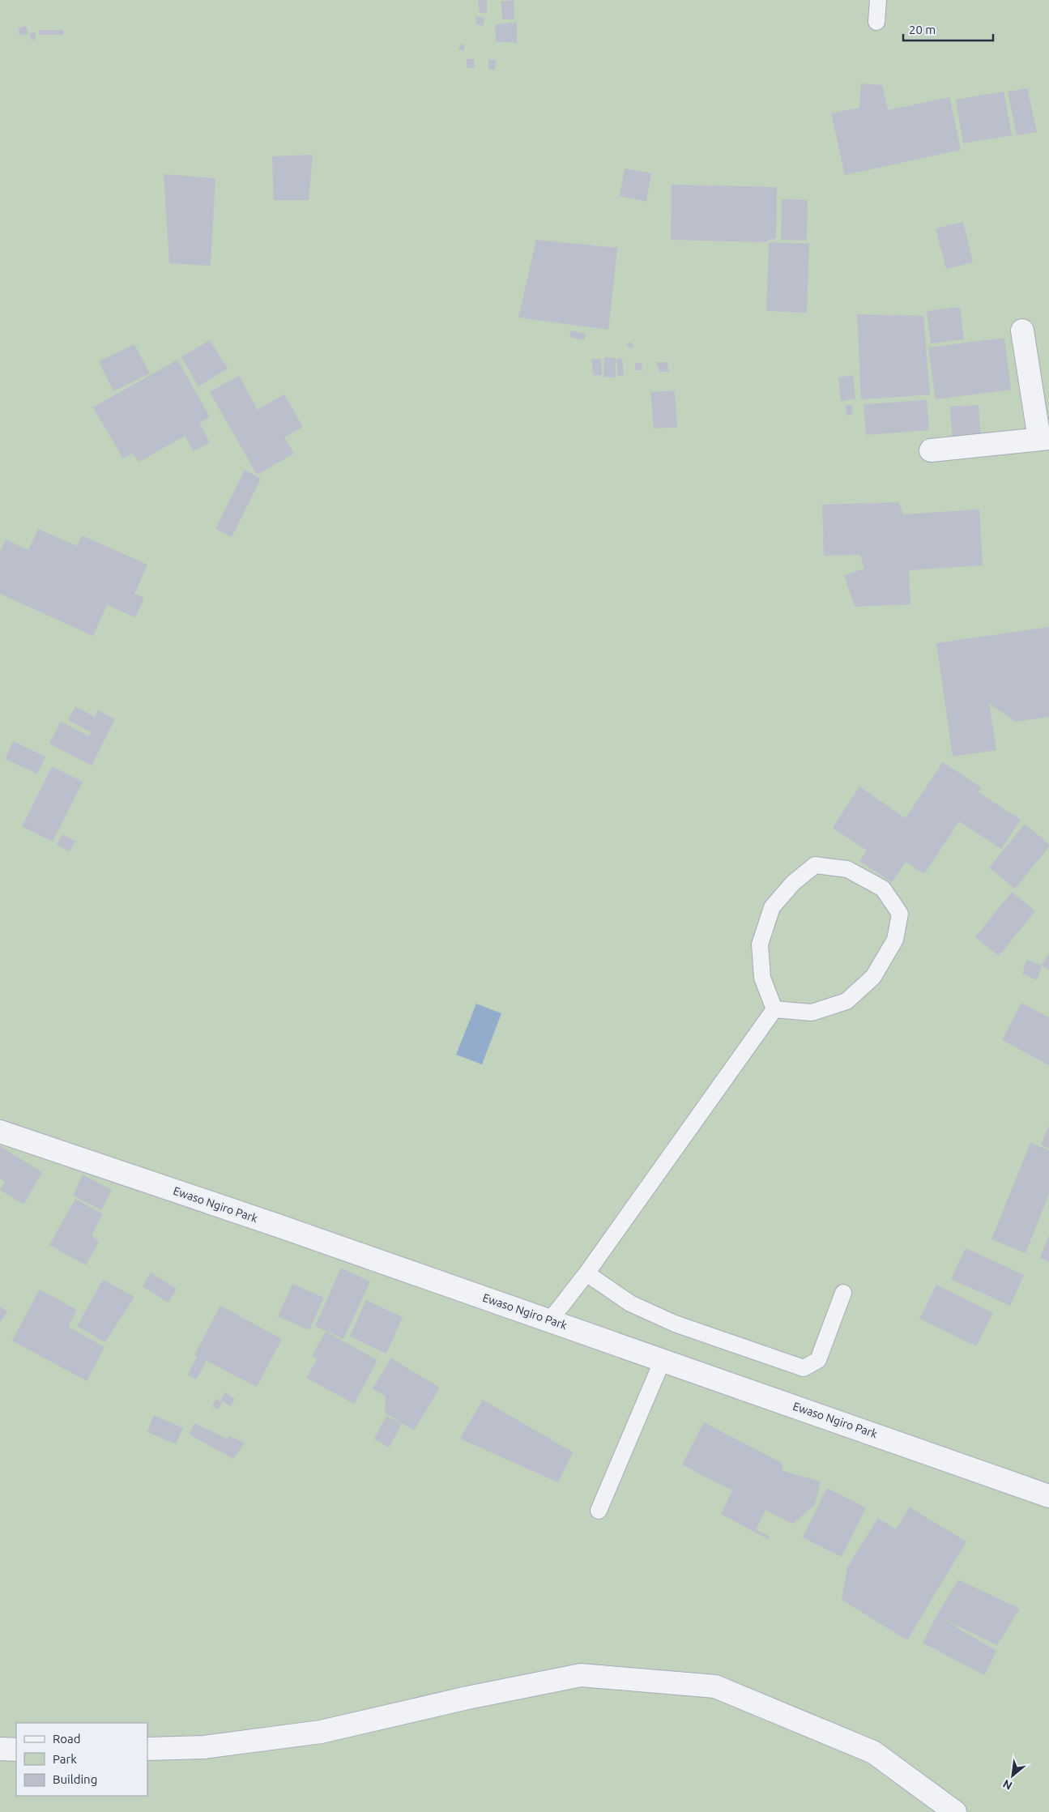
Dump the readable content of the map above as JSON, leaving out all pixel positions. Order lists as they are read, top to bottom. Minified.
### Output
{"streets":{"street":["Ewaso Ngiro Park"]},"legend":["Road","Park","Building"],"scale_bar":"20 m","north":"bottom left"}
